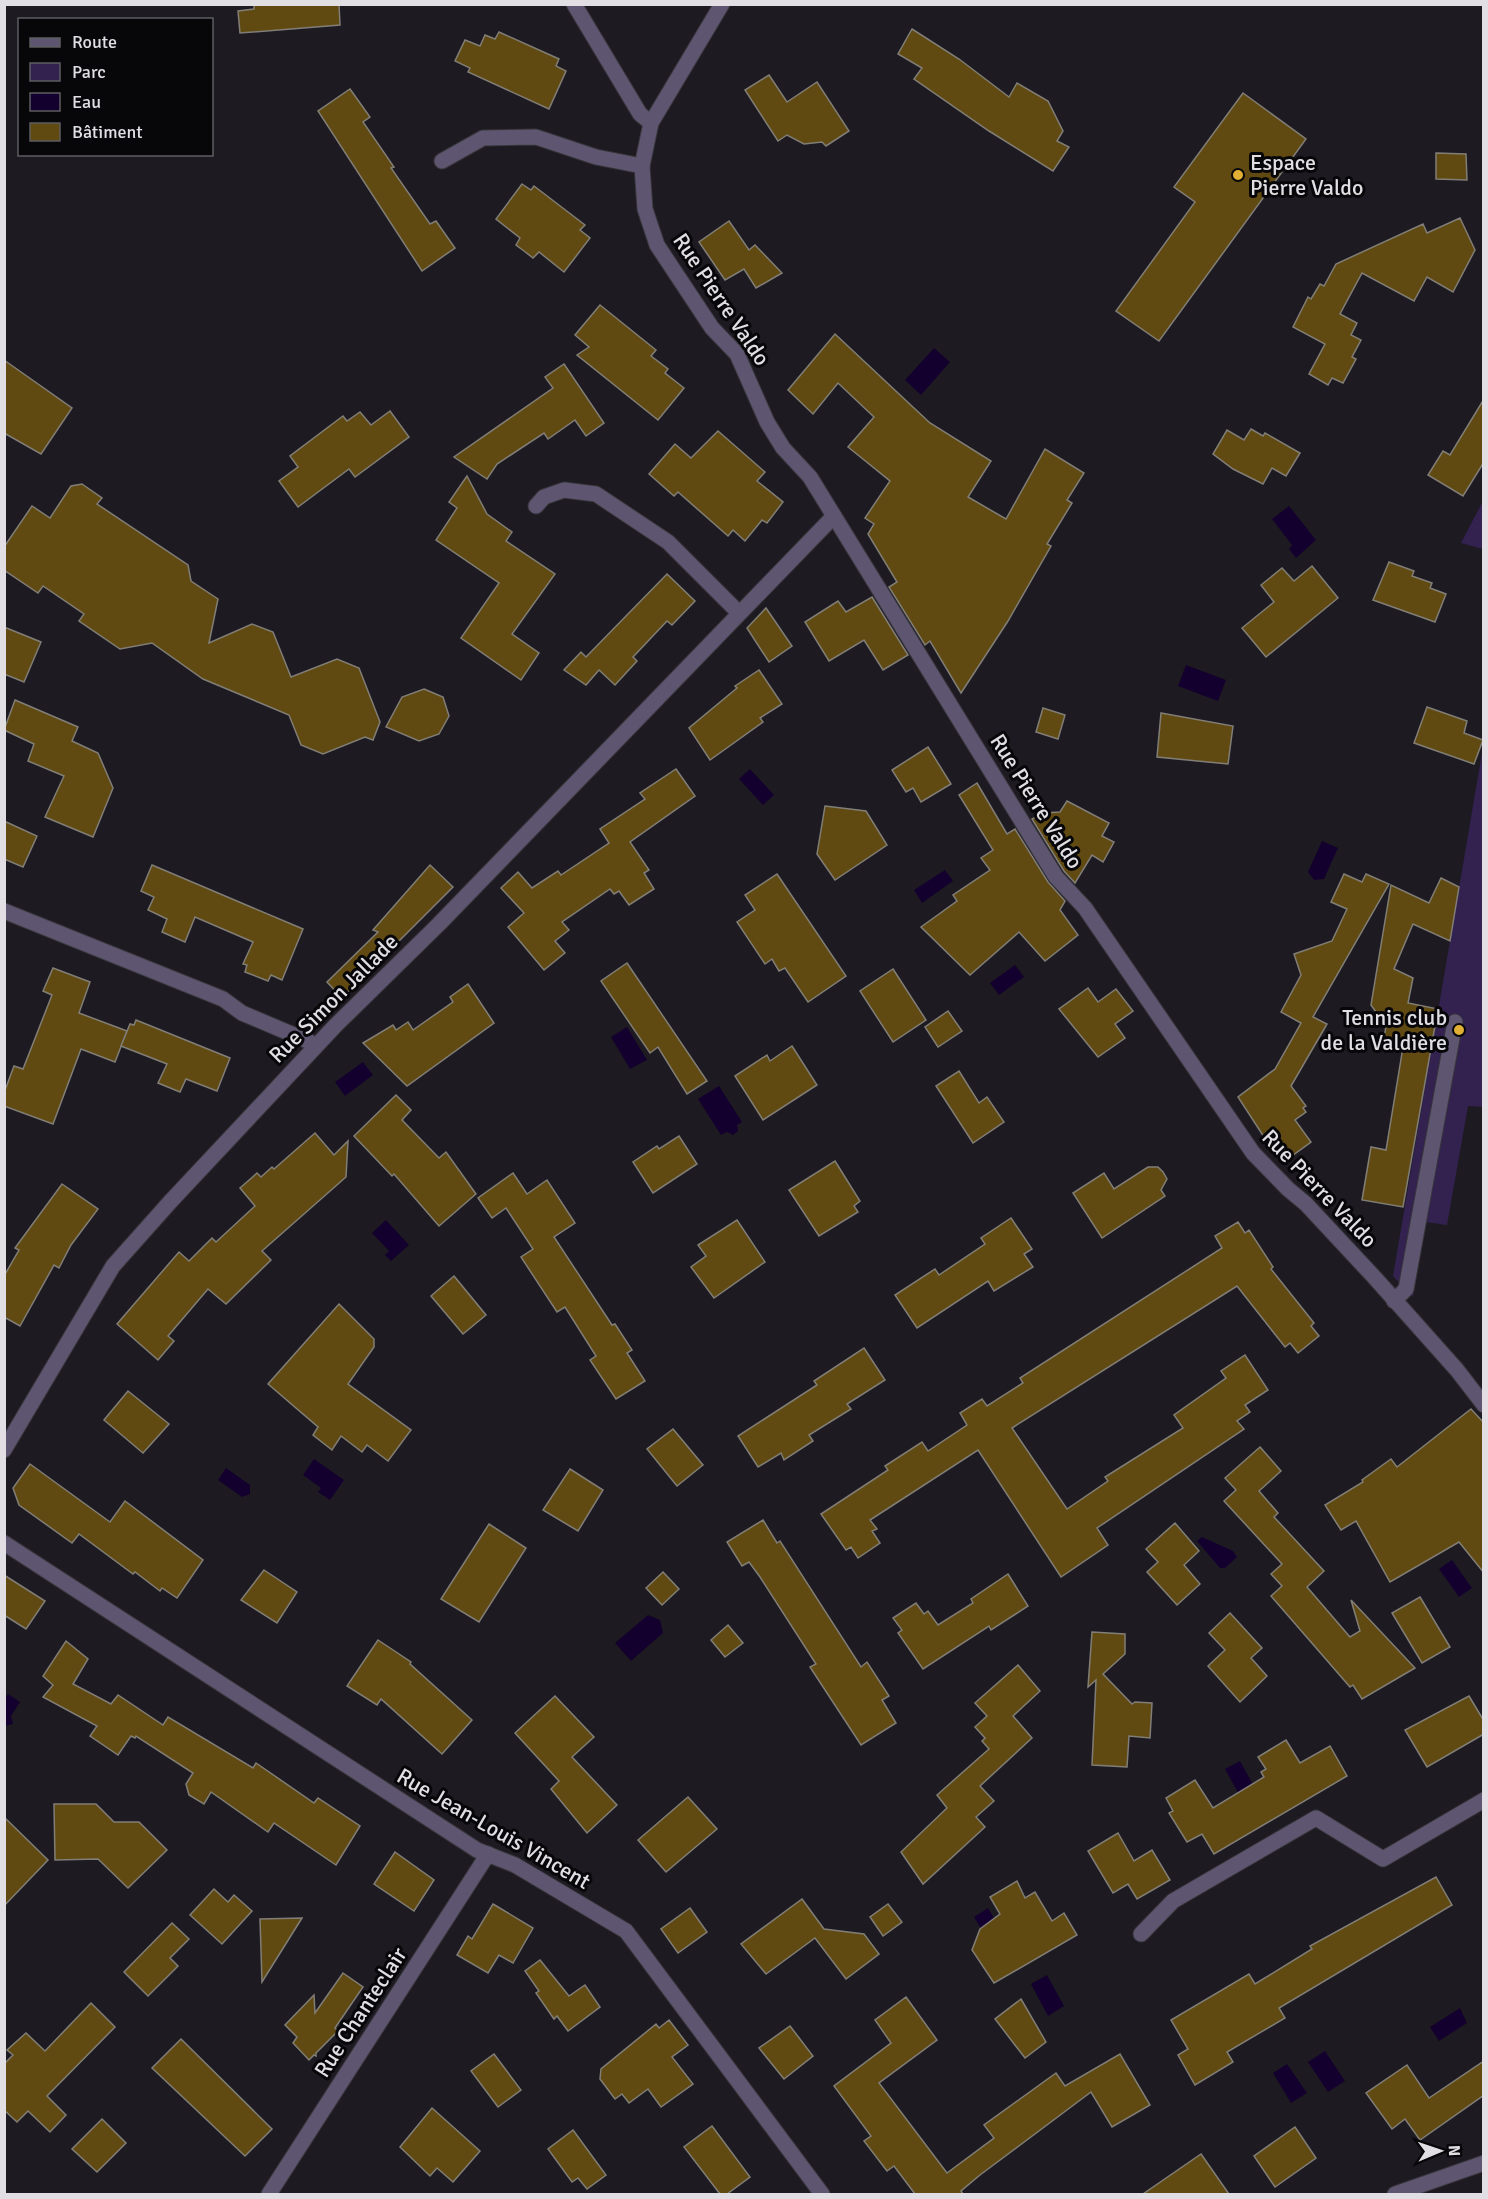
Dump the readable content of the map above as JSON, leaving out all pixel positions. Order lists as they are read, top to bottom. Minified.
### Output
{"streets":{"street":["Rue Pierre Valdo","Rue Simon Jallade","Rue Jean-Louis Vincent","Rue Chanteclair"]},"crossings":[["Rue Pierre Valdo","Rue Simon Jallade"],["Rue Jean-Louis Vincent","Rue Chanteclair"]],"places":["Espace Pierre Valdo","Tennis club de la Valdière"],"legend":["Route","Parc","Eau","Bâtiment"],"north":"right"}
